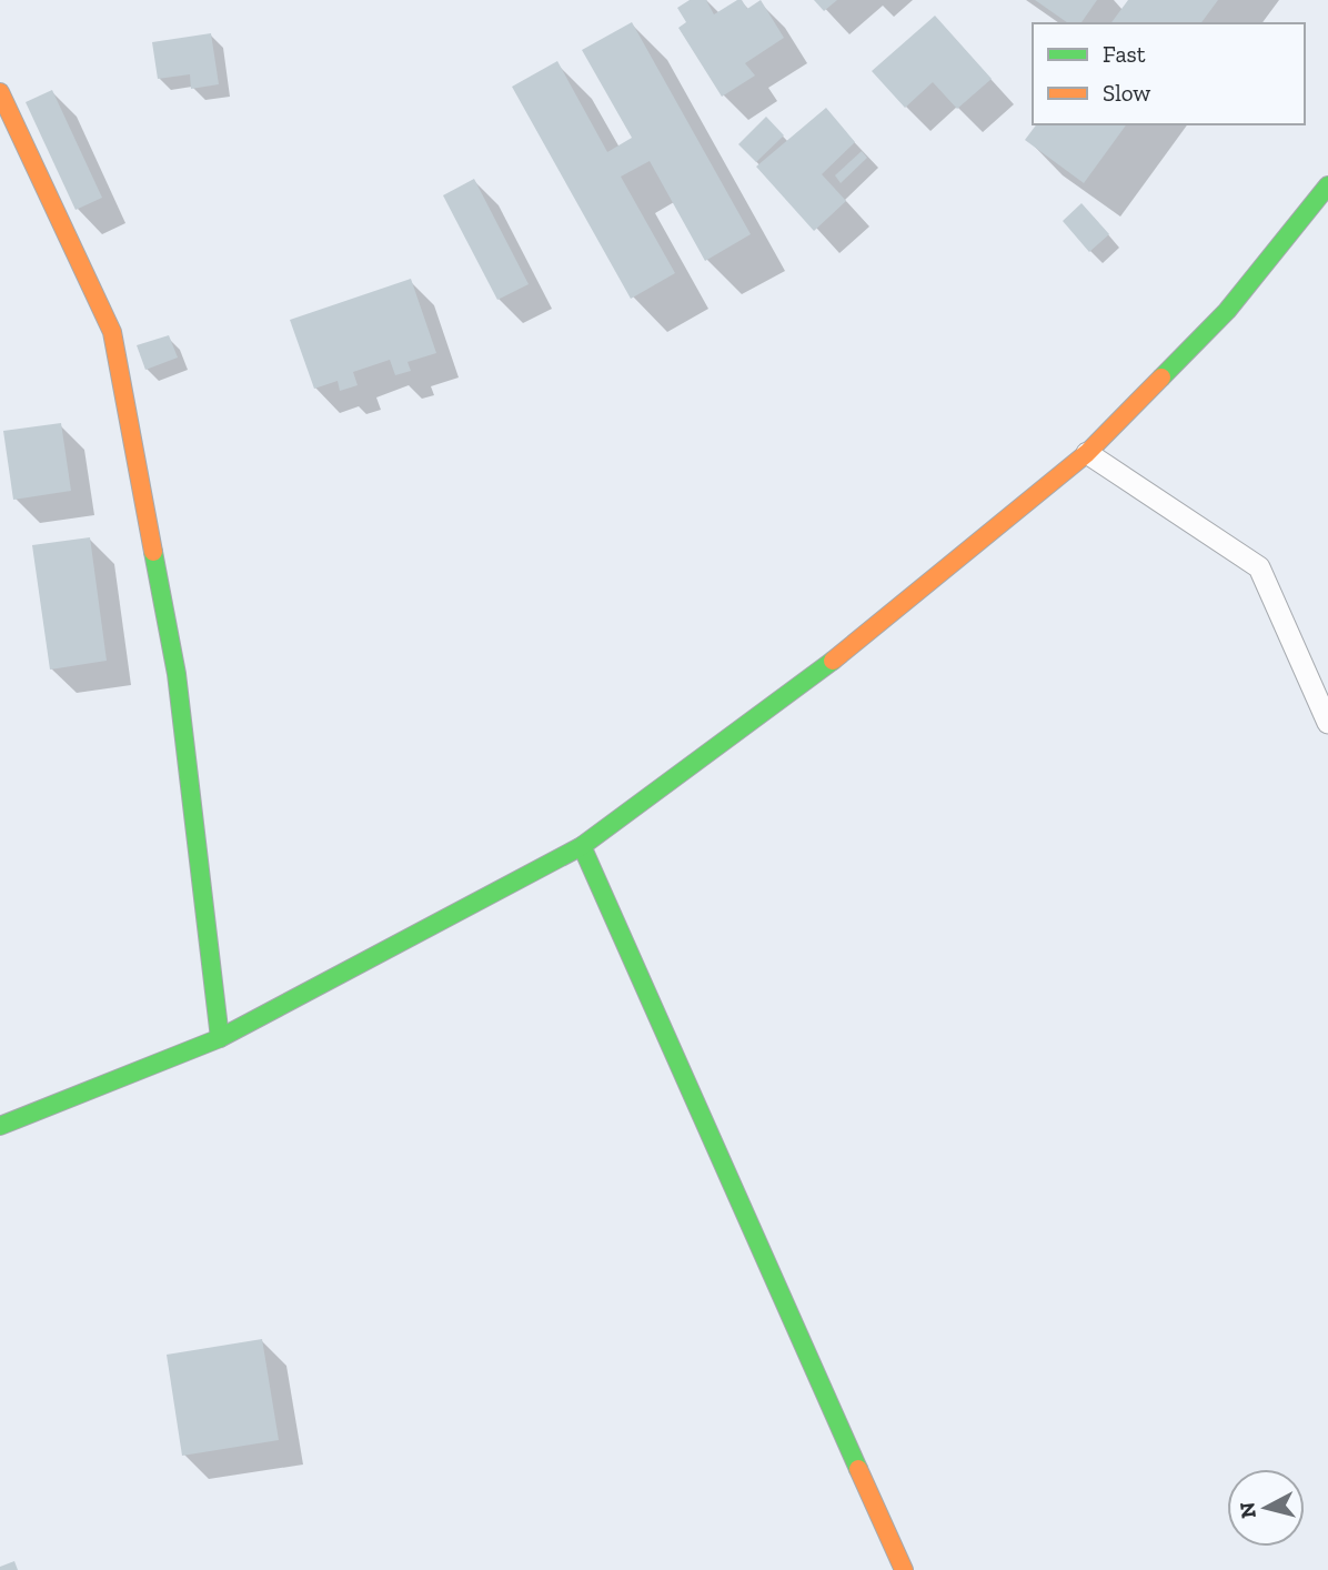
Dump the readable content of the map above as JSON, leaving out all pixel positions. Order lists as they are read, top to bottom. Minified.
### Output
{"legend":["Fast","Slow"],"north":"left"}
